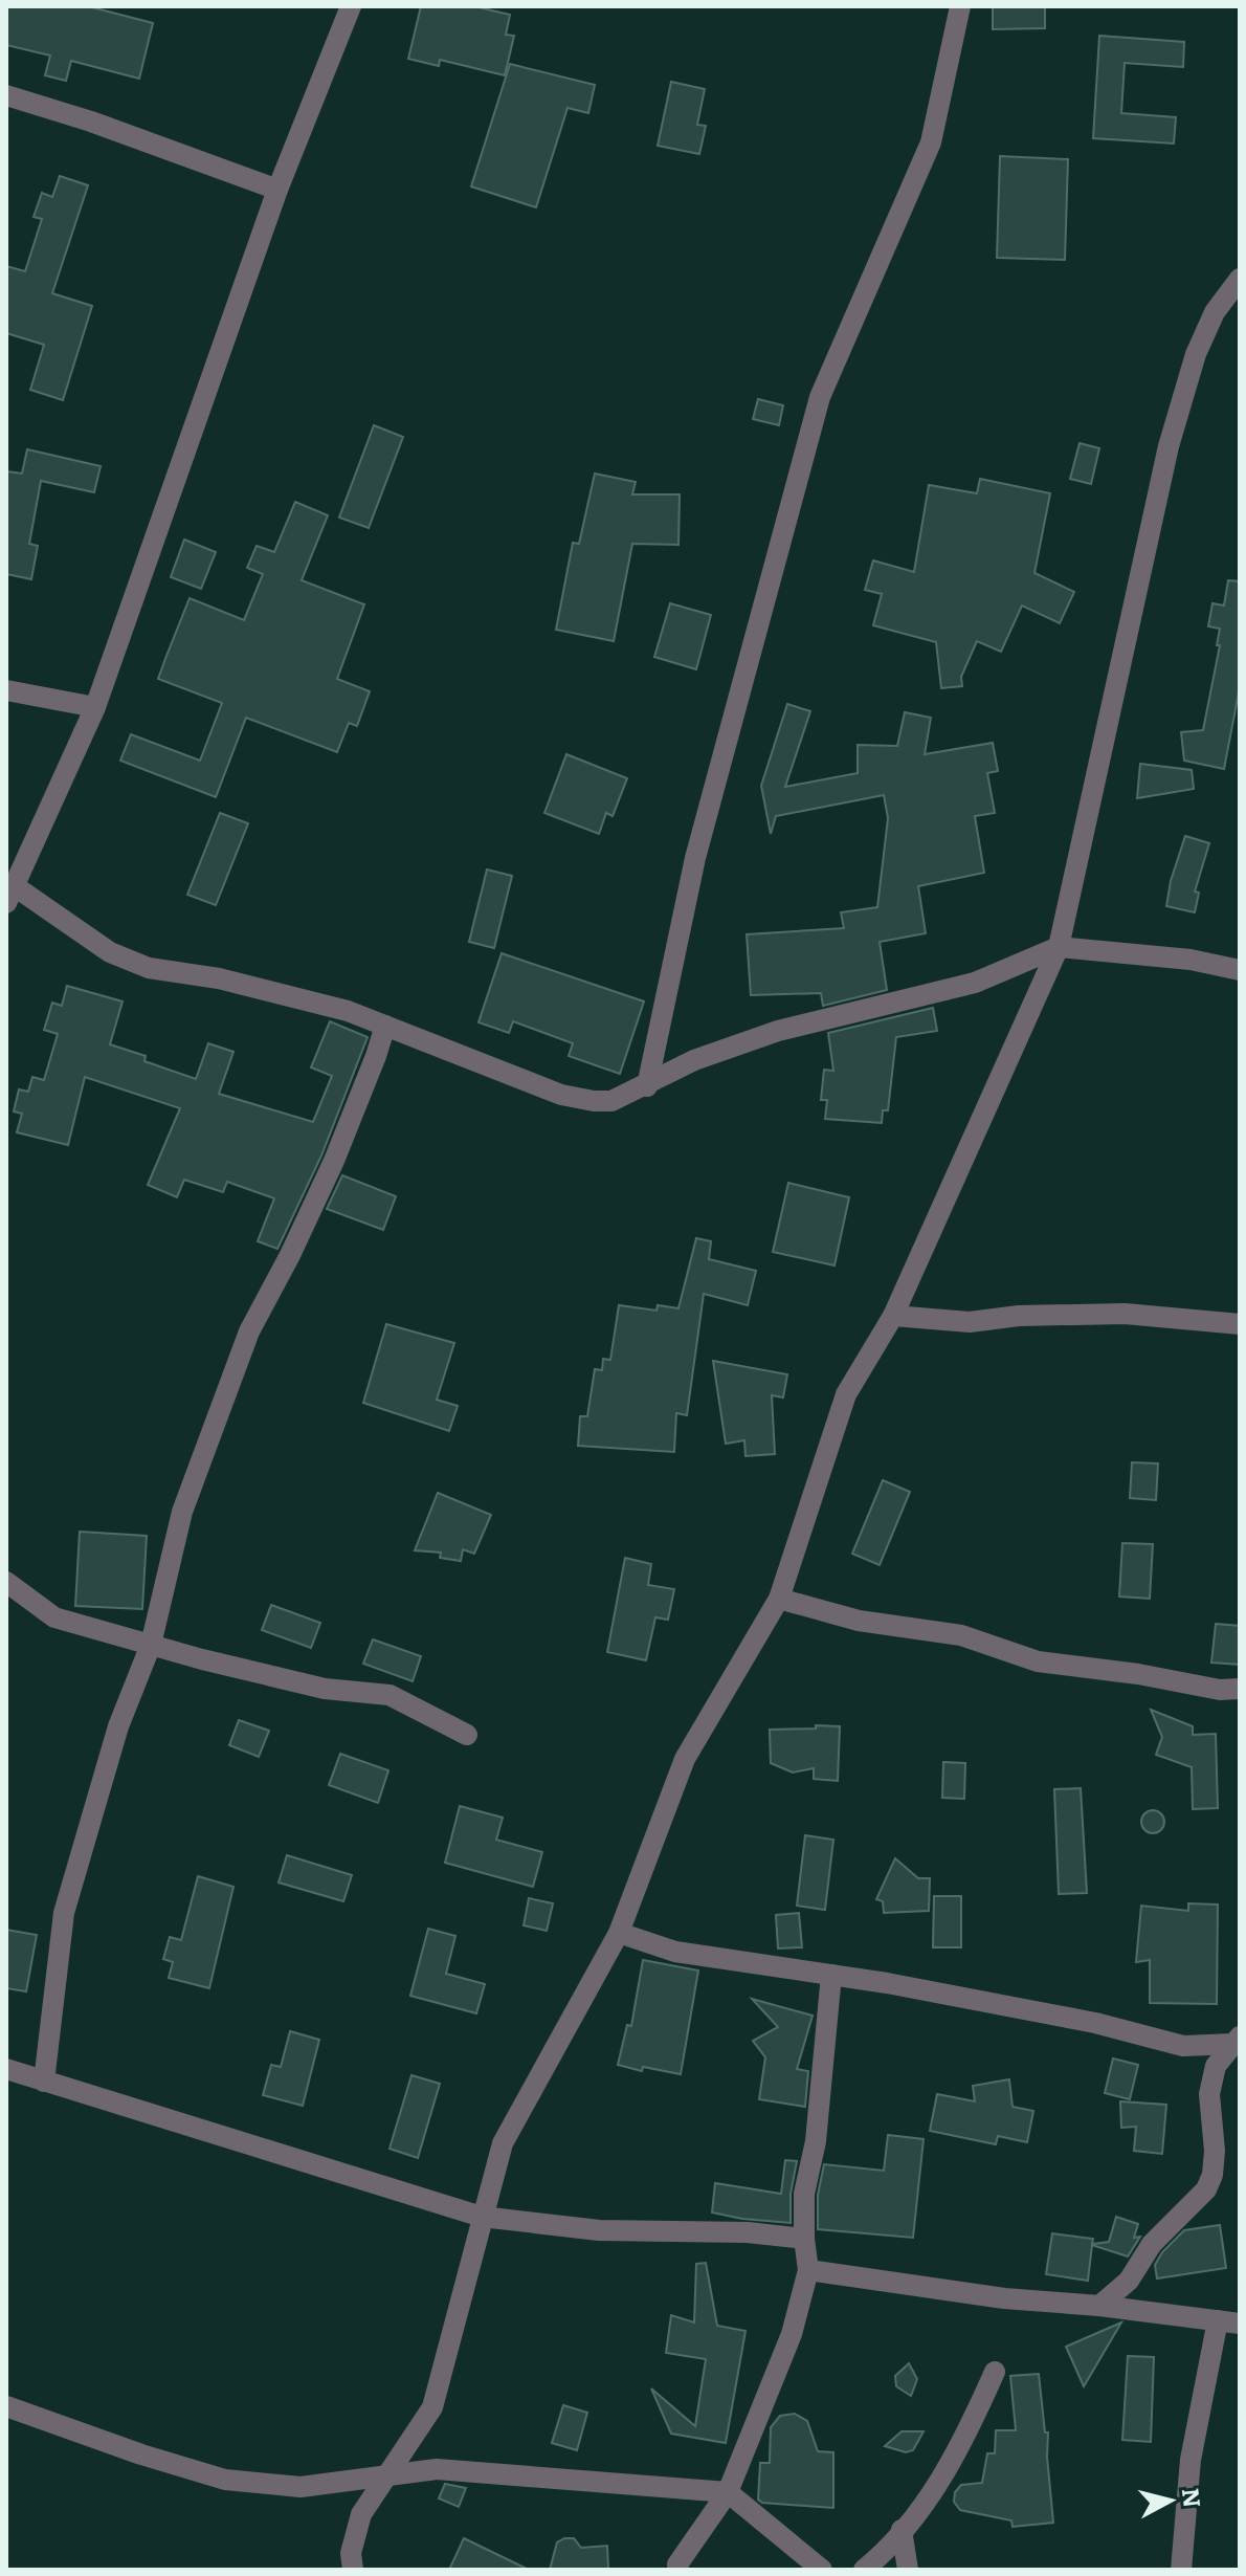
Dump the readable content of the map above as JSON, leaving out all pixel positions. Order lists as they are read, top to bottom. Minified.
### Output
{"north":"right"}
